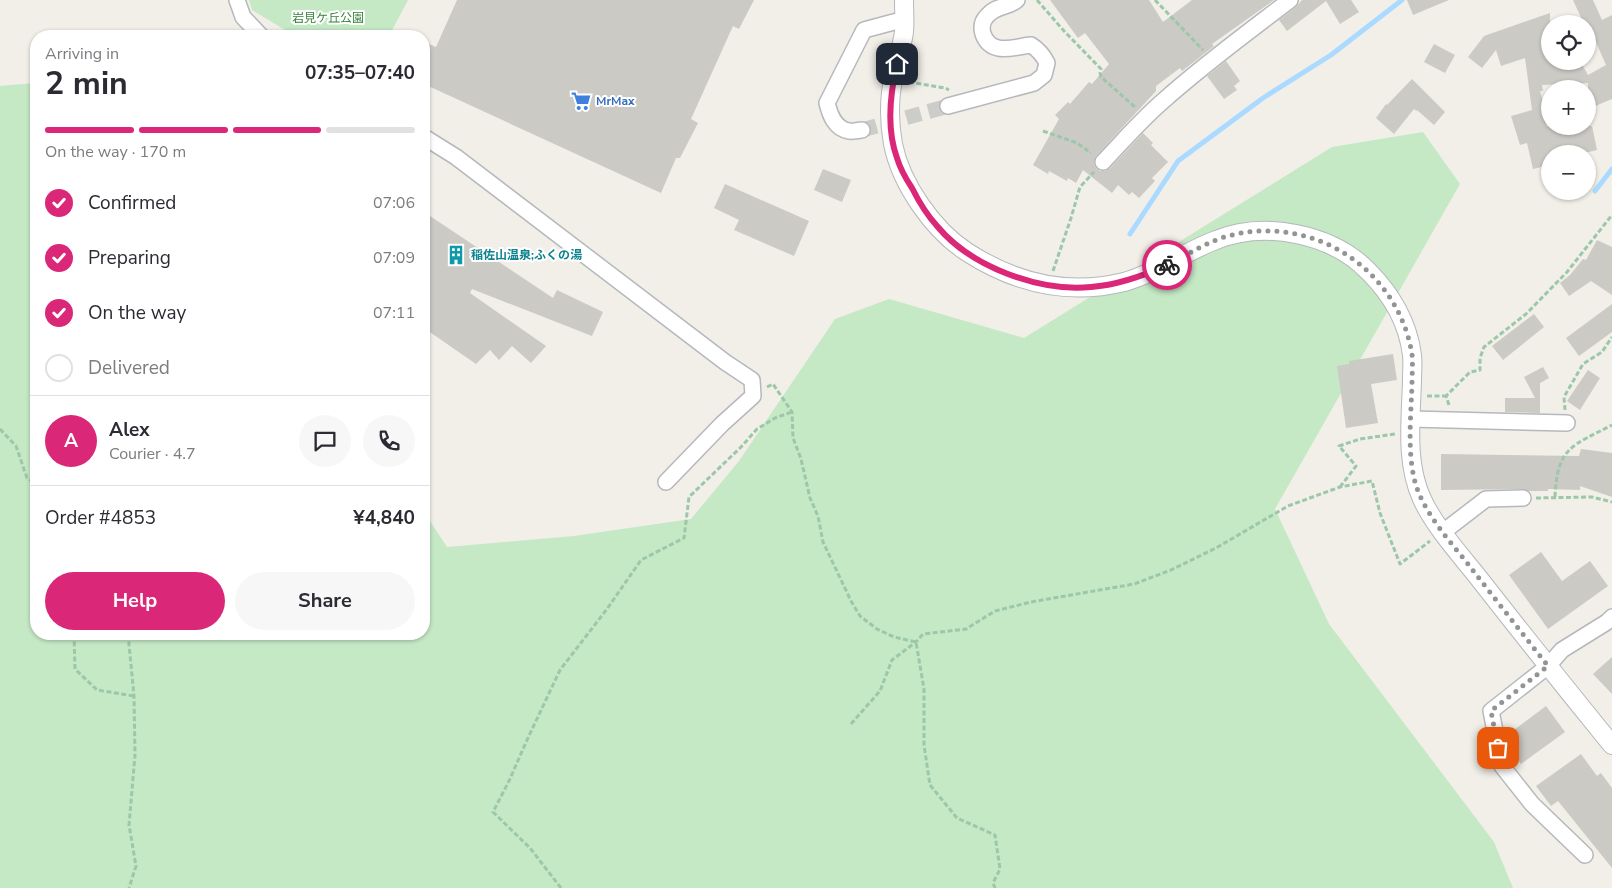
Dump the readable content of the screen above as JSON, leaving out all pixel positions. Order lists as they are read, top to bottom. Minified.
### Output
{"parks":["岩見ケ丘公園"],"places":{"supermarket":["MrMax"],"building":["稲佐山温泉;ふくの湯"]},"page":{"map_buttons":["+","−"],"heading":["2 min","Arriving in","07:35–07:40"],"panel":["Alex","Courier · 4.7","Order #4853","¥4,840"],"bar":"On the way · 170 m","list":[["Confirmed","07:06"],["Preparing","07:09"],["On the way","07:11"],"Delivered"],"round":"A","buttons":["Help","Share"]}}
